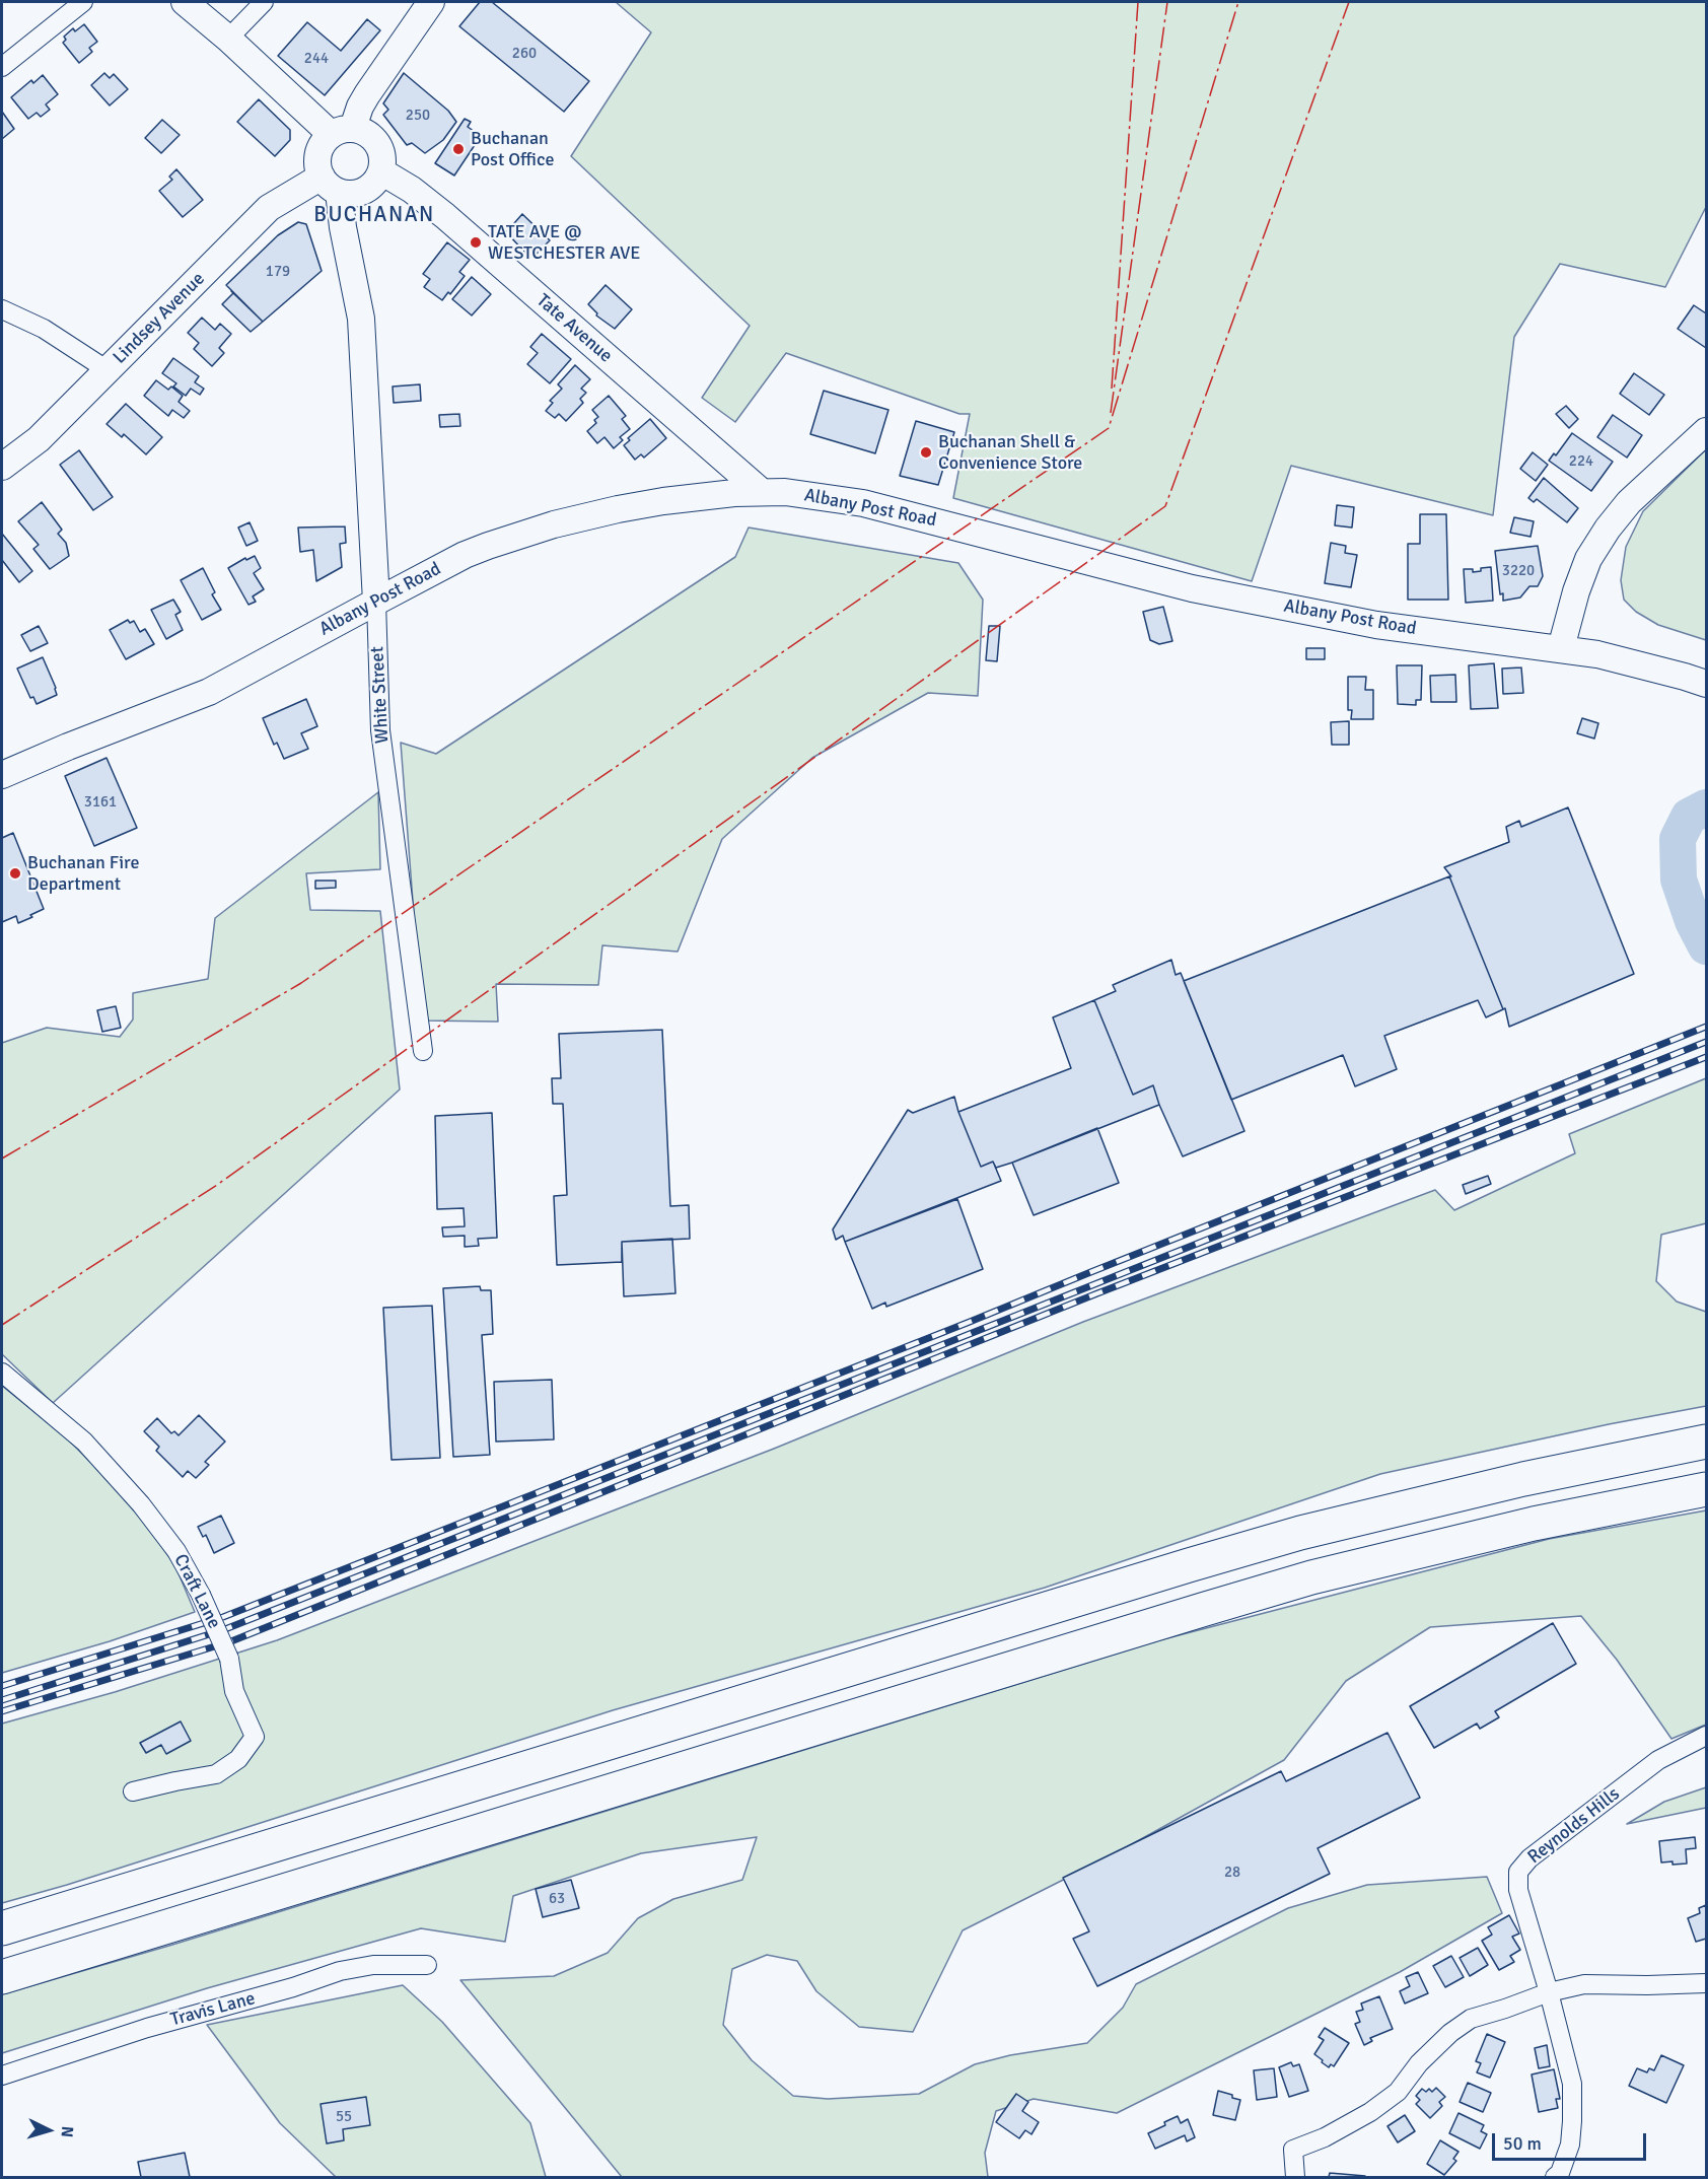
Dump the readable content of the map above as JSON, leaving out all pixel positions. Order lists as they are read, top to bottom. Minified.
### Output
{"streets":{"street":["Lindsey Avenue","Tate Avenue","Albany Post Road","White Street","Craft Lane","Reynolds Hills","Travis Lane"]},"crossings":[["Lindsey Avenue","Tate Avenue"],["Lindsey Avenue","White Street"],["Tate Avenue","Albany Post Road"],["Tate Avenue","White Street"],["Albany Post Road","White Street"]],"districts":["BUCHANAN"],"places":["Buchanan Post Office","TATE AVE @ WESTCHESTER AVE","Buchanan Shell & Convenience Store","Buchanan Fire Department"],"house_numbers":["260","244","250","179","224","3220","3161","28","63","55"],"scale_bar":"50 m","north":"right"}
